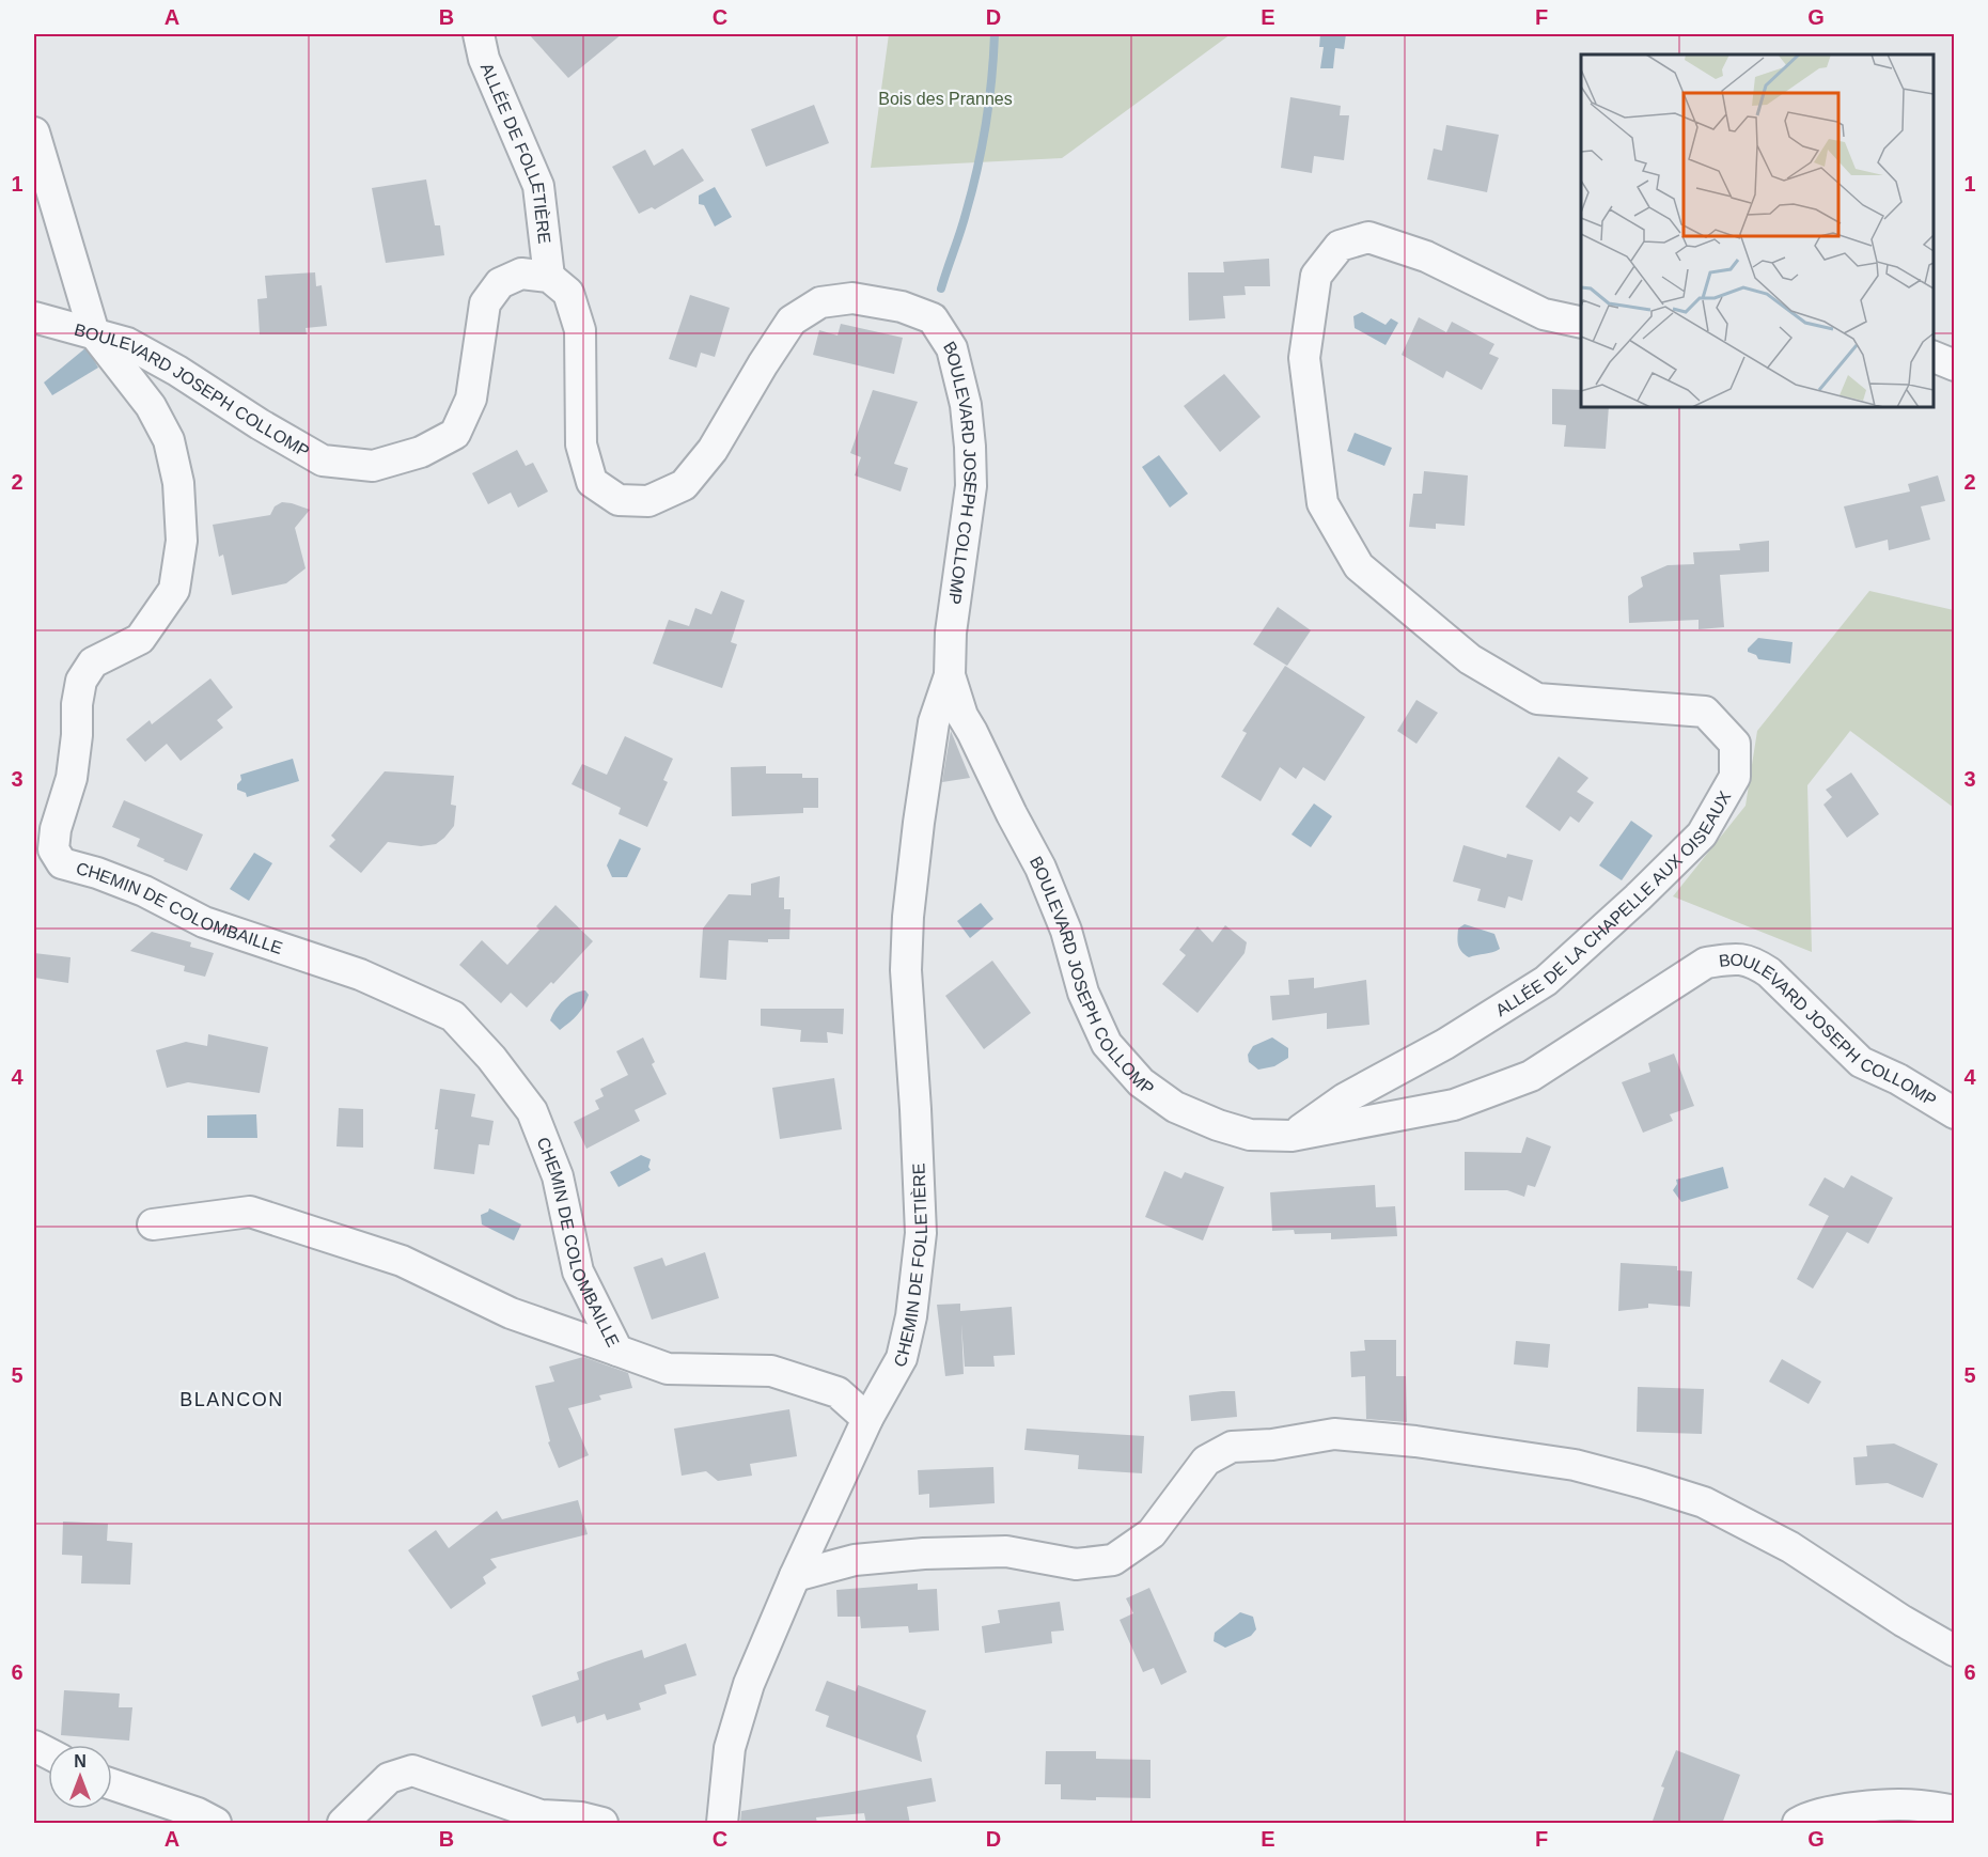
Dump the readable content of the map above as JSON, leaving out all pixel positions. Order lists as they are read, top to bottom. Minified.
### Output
{"streets":{"street":["ALLÉE DE FOLLETIÈRE","BOULEVARD JOSEPH COLLOMP","ALLÉE DE LA CHAPELLE AUX OISEAUX","CHEMIN DE COLOMBAILLE","CHEMIN DE FOLLETIÈRE"]},"crossings":[["ALLÉE DE FOLLETIÈRE","BOULEVARD JOSEPH COLLOMP"],["BOULEVARD JOSEPH COLLOMP","ALLÉE DE LA CHAPELLE AUX OISEAUX"],["BOULEVARD JOSEPH COLLOMP","CHEMIN DE COLOMBAILLE"],["BOULEVARD JOSEPH COLLOMP","CHEMIN DE FOLLETIÈRE"],["CHEMIN DE COLOMBAILLE","CHEMIN DE FOLLETIÈRE"]],"districts":["BLANCON"],"parks":["Bois des Prannes"],"north":"top","grid":{"columns":["A","B","C","D","E","F","G"],"rows":["1","2","3","4","5","6"]}}
